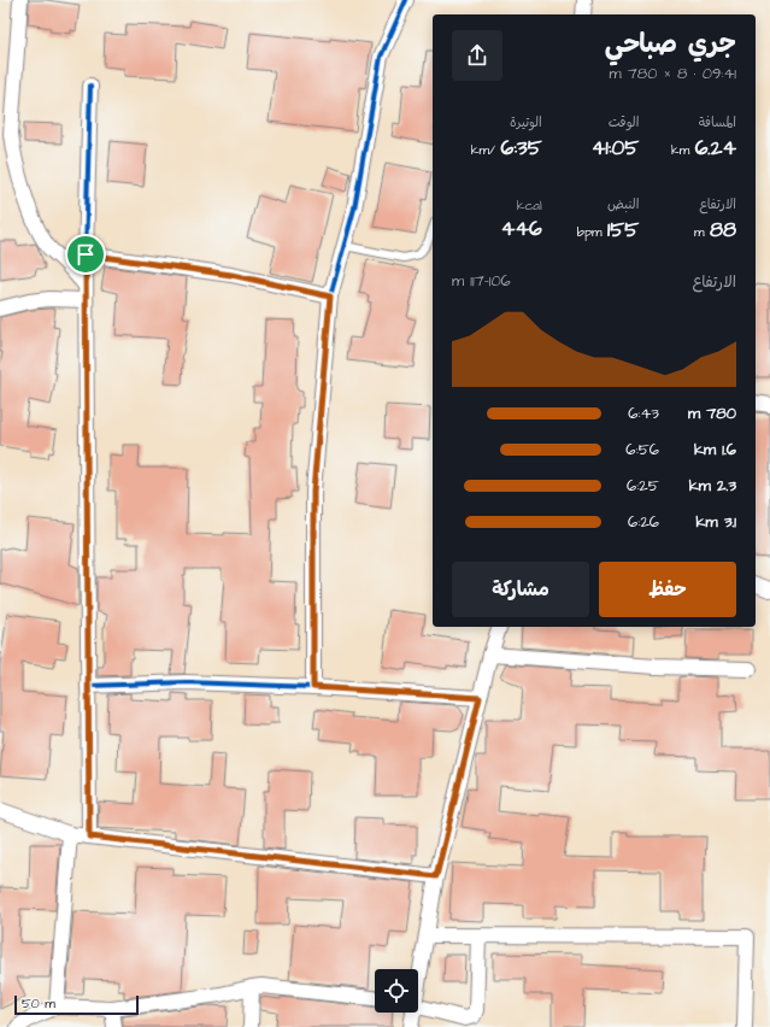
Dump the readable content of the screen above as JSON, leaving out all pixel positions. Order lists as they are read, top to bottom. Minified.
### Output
{"scale_bar":"50 m","page":{"heading":["جري صباحي","09:41 · 8 × 780 m"],"stats":[["المسافة","6.24 km"],["الوقت","41:05"],["الوتيرة","6:35 /km"],["الارتفاع","88 m"],["النبض","155 bpm"],["kcal","446"]],"chart":["الارتفاع","106–117 m"],"list":[{"name":"780 m","note":"6:43"},{"name":"1.6 km","note":"6:56"},{"name":"2.3 km","note":"6:25"},{"name":"3.1 km","note":"6:26"}],"buttons":["حفظ","مشاركة"],"scale":"50 m"}}
